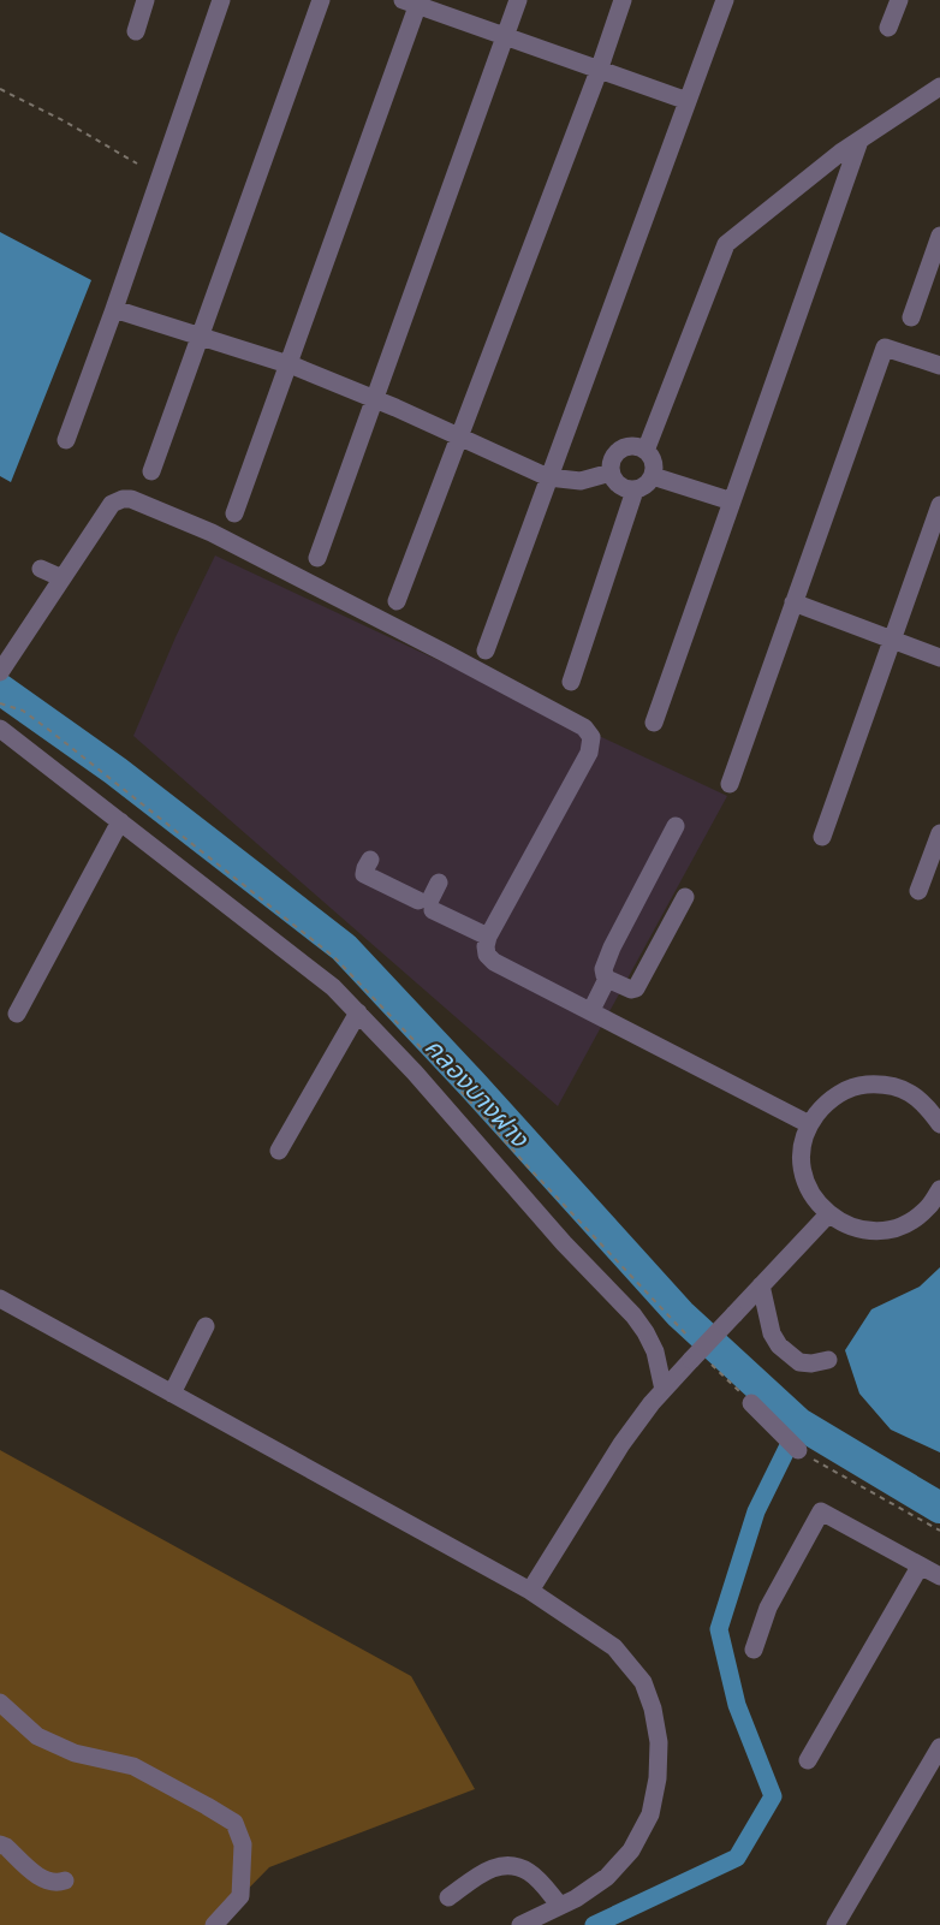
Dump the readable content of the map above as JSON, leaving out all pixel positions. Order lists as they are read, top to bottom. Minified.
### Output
{"water":["คลองบางฝาง"]}
